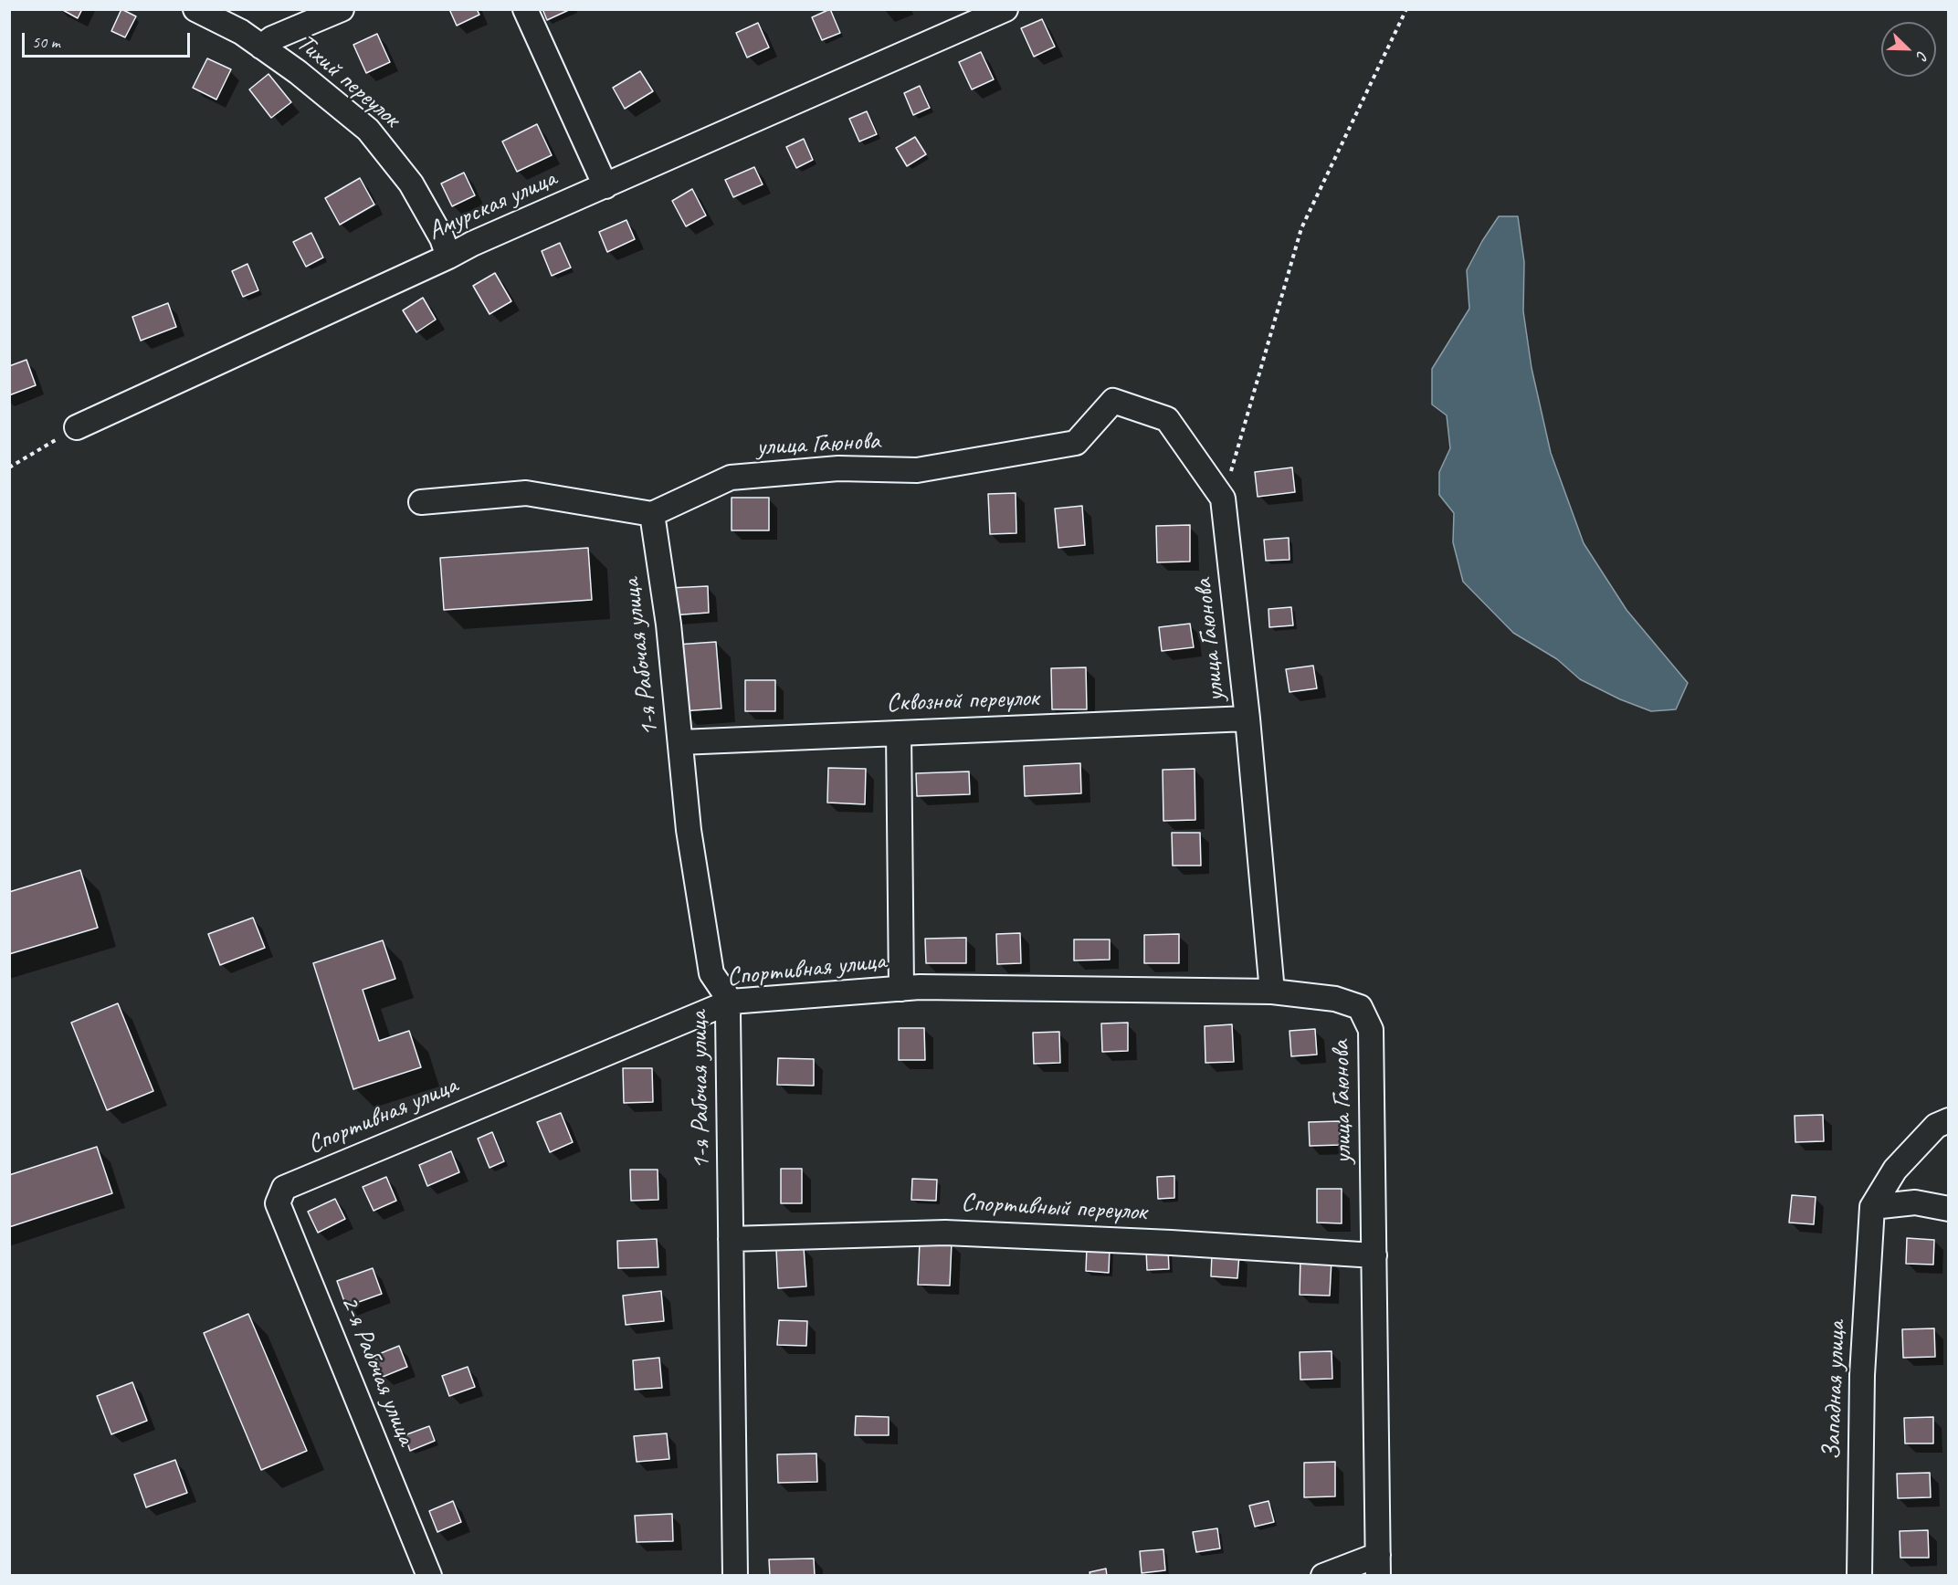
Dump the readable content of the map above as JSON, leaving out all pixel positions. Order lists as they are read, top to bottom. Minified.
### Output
{"streets":{"street":["Тихий переулок","Амурская улица","улица Гаюнова","1-я Рабочая улица","Сквозной переулок","Спортивная улица","Спортивный переулок","2-я Рабочая улица","Западная улица"]},"crossings":[["Тихий переулок","Амурская улица"],["улица Гаюнова","1-я Рабочая улица"],["улица Гаюнова","Сквозной переулок"],["улица Гаюнова","Спортивная улица"],["улица Гаюнова","Спортивный переулок"],["1-я Рабочая улица","Сквозной переулок"],["1-я Рабочая улица","Спортивная улица"],["1-я Рабочая улица","Спортивный переулок"],["Спортивная улица","2-я Рабочая улица"]],"scale_bar":"50 m","north":"bottom right"}
